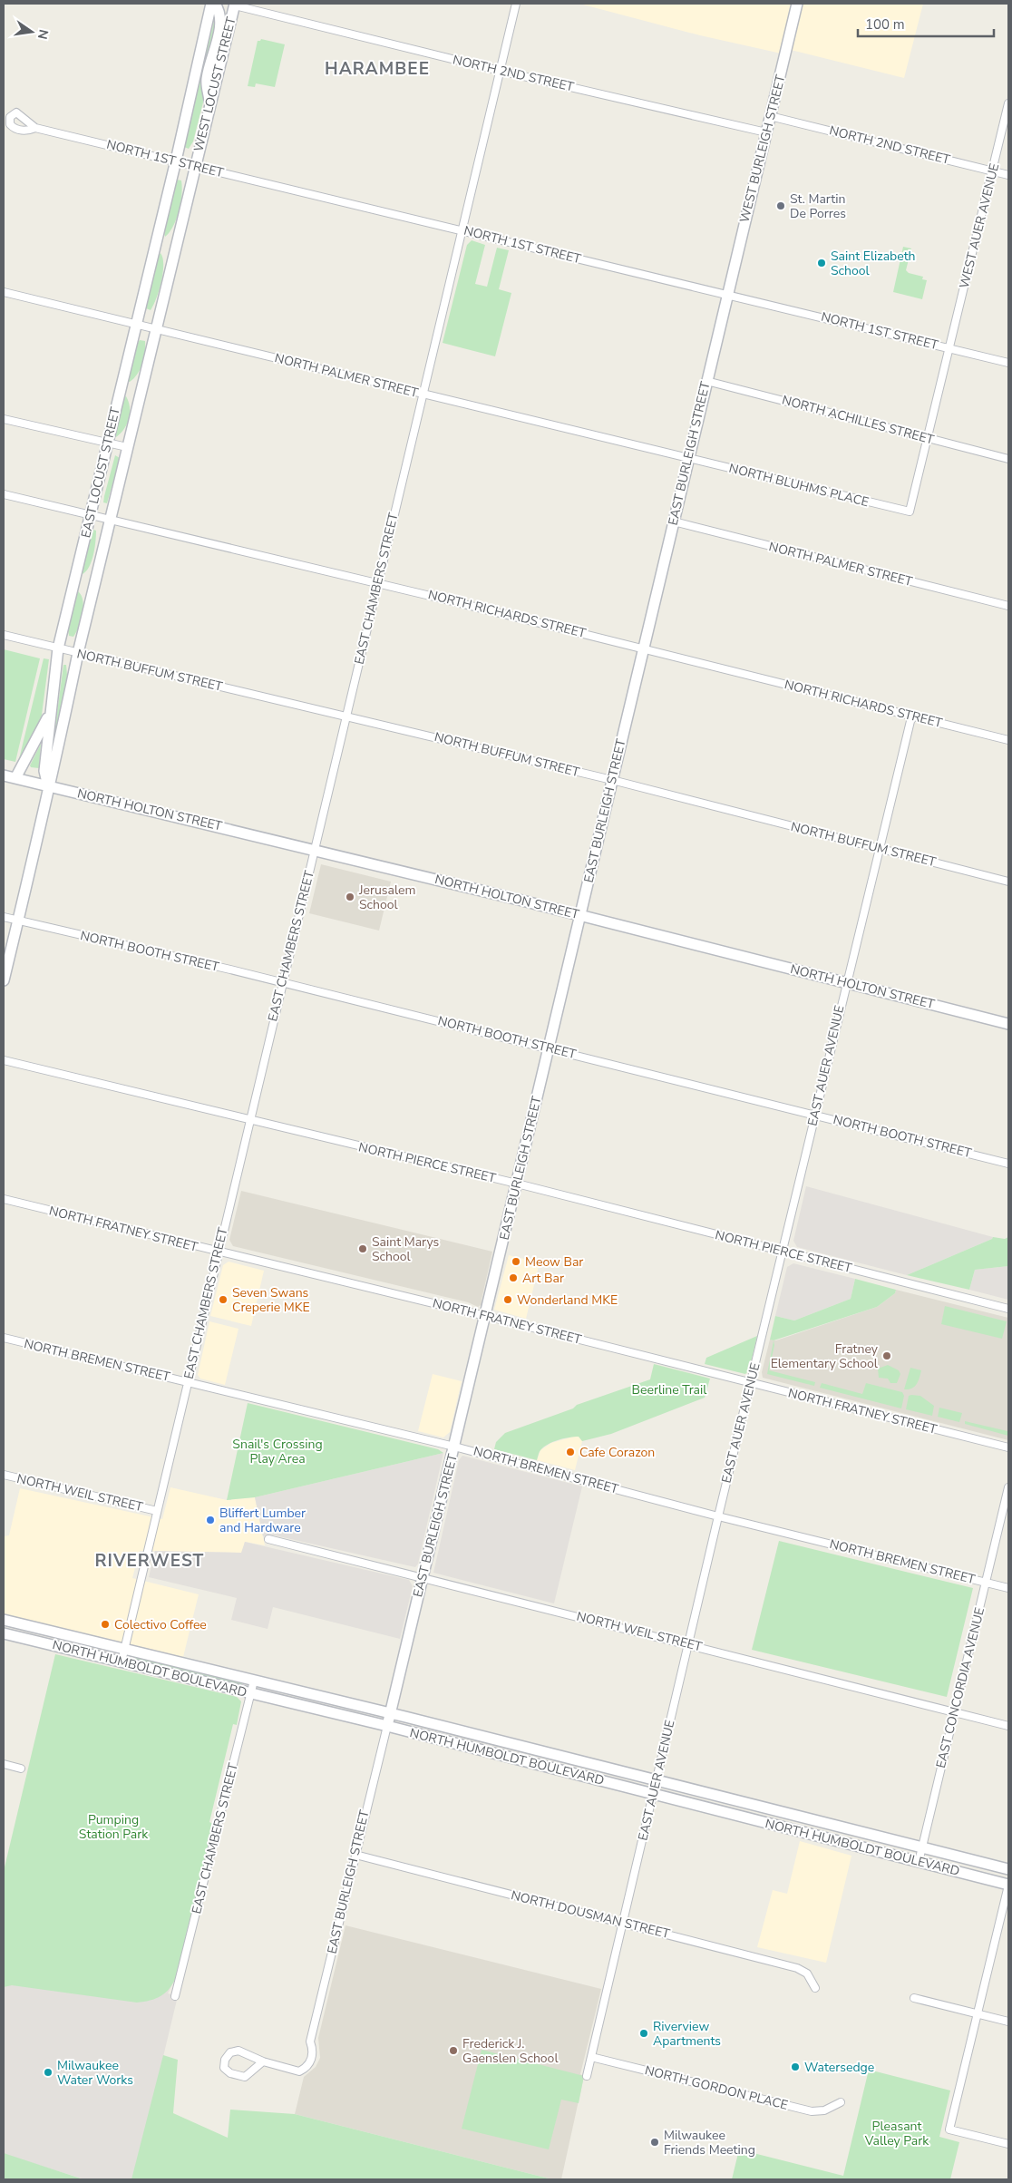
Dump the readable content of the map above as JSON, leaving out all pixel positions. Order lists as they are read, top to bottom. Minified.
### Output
{"streets":{"main road":["WEST LOCUST STREET","WEST BURLEIGH STREET","EAST BURLEIGH STREET","EAST LOCUST STREET","NORTH HOLTON STREET","NORTH HUMBOLDT BOULEVARD"],"street":["NORTH 2ND STREET","NORTH 1ST STREET","WEST AUER AVENUE","NORTH PALMER STREET","NORTH ACHILLES STREET","NORTH BLUHMS PLACE","EAST CHAMBERS STREET","NORTH RICHARDS STREET","NORTH BUFFUM STREET","NORTH BOOTH STREET","EAST AUER AVENUE","NORTH PIERCE STREET","NORTH FRATNEY STREET","NORTH BREMEN STREET","NORTH WEIL STREET","EAST CONCORDIA AVENUE","NORTH DOUSMAN STREET","NORTH GORDON PLACE"]},"crossings":[["NORTH 2ND STREET","WEST LOCUST STREET"],["NORTH 2ND STREET","WEST BURLEIGH STREET"],["NORTH 2ND STREET","WEST AUER AVENUE"],["NORTH 2ND STREET","EAST CHAMBERS STREET"],["WEST LOCUST STREET","NORTH 1ST STREET"],["WEST LOCUST STREET","EAST LOCUST STREET"],["WEST BURLEIGH STREET","NORTH 1ST STREET"],["WEST BURLEIGH STREET","EAST BURLEIGH STREET"],["NORTH 1ST STREET","WEST AUER AVENUE"],["NORTH 1ST STREET","EAST BURLEIGH STREET"],["NORTH 1ST STREET","EAST LOCUST STREET"],["NORTH 1ST STREET","EAST CHAMBERS STREET"],["NORTH PALMER STREET","EAST BURLEIGH STREET"],["NORTH PALMER STREET","EAST LOCUST STREET"],["NORTH PALMER STREET","NORTH BLUHMS PLACE"],["NORTH PALMER STREET","EAST CHAMBERS STREET"],["NORTH ACHILLES STREET","EAST BURLEIGH STREET"],["NORTH ACHILLES STREET","NORTH BLUHMS PLACE"],["EAST BURLEIGH STREET","NORTH BLUHMS PLACE"],["EAST BURLEIGH STREET","NORTH RICHARDS STREET"],["EAST BURLEIGH STREET","NORTH BUFFUM STREET"],["EAST BURLEIGH STREET","NORTH HOLTON STREET"],["EAST BURLEIGH STREET","NORTH BOOTH STREET"],["EAST BURLEIGH STREET","NORTH PIERCE STREET"],["EAST BURLEIGH STREET","NORTH FRATNEY STREET"],["EAST BURLEIGH STREET","NORTH BREMEN STREET"],["EAST BURLEIGH STREET","NORTH WEIL STREET"],["EAST BURLEIGH STREET","NORTH HUMBOLDT BOULEVARD"],["EAST BURLEIGH STREET","NORTH DOUSMAN STREET"],["EAST LOCUST STREET","NORTH RICHARDS STREET"],["EAST LOCUST STREET","NORTH BUFFUM STREET"],["EAST LOCUST STREET","NORTH HOLTON STREET"],["EAST LOCUST STREET","NORTH BOOTH STREET"],["EAST CHAMBERS STREET","NORTH RICHARDS STREET"],["EAST CHAMBERS STREET","NORTH BUFFUM STREET"],["EAST CHAMBERS STREET","NORTH HOLTON STREET"],["EAST CHAMBERS STREET","NORTH BOOTH STREET"],["EAST CHAMBERS STREET","NORTH PIERCE STREET"],["EAST CHAMBERS STREET","NORTH FRATNEY STREET"],["EAST CHAMBERS STREET","NORTH BREMEN STREET"],["EAST CHAMBERS STREET","NORTH WEIL STREET"],["EAST CHAMBERS STREET","NORTH HUMBOLDT BOULEVARD"],["NORTH RICHARDS STREET","EAST AUER AVENUE"],["NORTH BUFFUM STREET","EAST AUER AVENUE"],["NORTH HOLTON STREET","EAST AUER AVENUE"],["NORTH BOOTH STREET","EAST AUER AVENUE"],["EAST AUER AVENUE","NORTH PIERCE STREET"],["EAST AUER AVENUE","NORTH FRATNEY STREET"],["EAST AUER AVENUE","NORTH BREMEN STREET"],["EAST AUER AVENUE","NORTH WEIL STREET"],["EAST AUER AVENUE","NORTH HUMBOLDT BOULEVARD"],["EAST AUER AVENUE","NORTH DOUSMAN STREET"],["EAST AUER AVENUE","NORTH GORDON PLACE"],["NORTH BREMEN STREET","EAST CONCORDIA AVENUE"],["NORTH WEIL STREET","EAST CONCORDIA AVENUE"],["NORTH HUMBOLDT BOULEVARD","EAST CONCORDIA AVENUE"]],"districts":["HARAMBEE","RIVERWEST"],"parks":["Beerline Trail","Snail's Crossing Play Area","Pumping Station Park","Pleasant Valley Park"],"places":["St. Martin De Porres","Saint Elizabeth School","Jerusalem School","Saint Marys School","Meow Bar","Art Bar","Seven Swans Creperie MKE","Wonderland MKE","Fratney Elementary School","Cafe Corazon","Bliffert Lumber and Hardware","Colectivo Coffee","Riverview Apartments","Frederick J. Gaenslen School","Watersedge","Milwaukee Water Works","Milwaukee Friends Meeting"],"scale_bar":"100 m","north":"right"}
